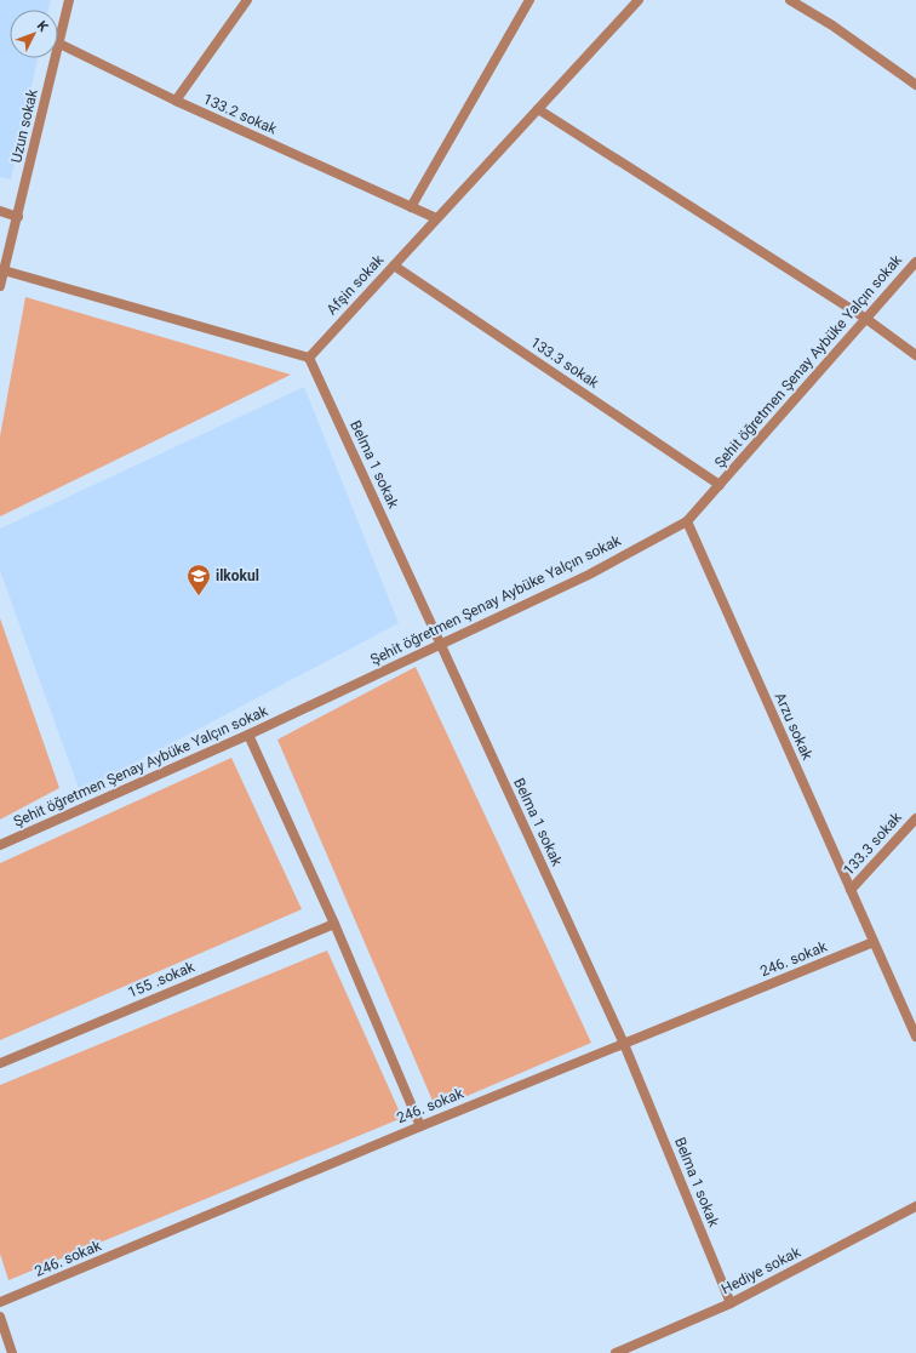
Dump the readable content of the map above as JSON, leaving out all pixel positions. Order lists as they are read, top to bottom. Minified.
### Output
{"streets":{"street":["133.2 sokak","Uzun sokak","Afşin sokak","Şehit öğretmen Şenay Aybüke Yalçın sokak","133.3 sokak","Belma 1 sokak","Arzu sokak","246. sokak","155 .sokak","Hediye sokak"]},"crossings":[["133.2 sokak","Uzun sokak"],["133.2 sokak","Afşin sokak"],["Afşin sokak","133.3 sokak"],["Afşin sokak","Belma 1 sokak"],["Şehit öğretmen Şenay Aybüke Yalçın sokak","133.3 sokak"],["Şehit öğretmen Şenay Aybüke Yalçın sokak","Belma 1 sokak"],["Şehit öğretmen Şenay Aybüke Yalçın sokak","Arzu sokak"],["133.3 sokak","Arzu sokak"],["Belma 1 sokak","246. sokak"],["Belma 1 sokak","Hediye sokak"],["Arzu sokak","246. sokak"]],"places":{"school or university":["ilkokul"]},"north":"top right"}
